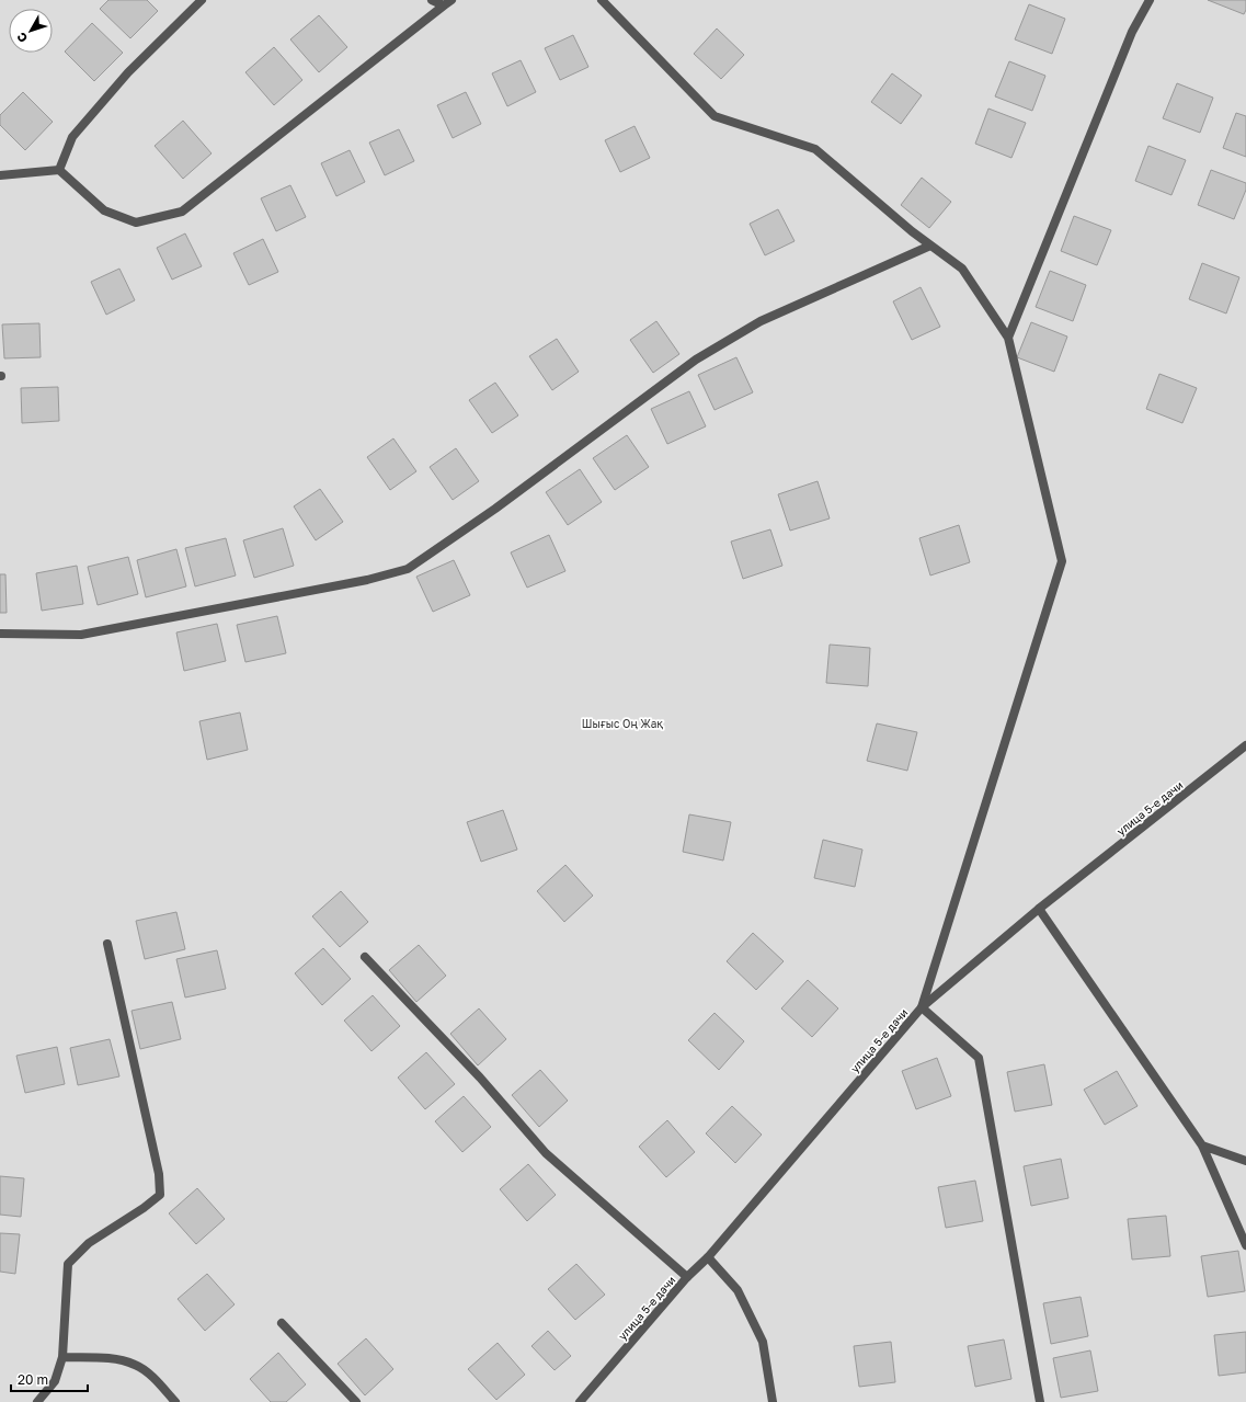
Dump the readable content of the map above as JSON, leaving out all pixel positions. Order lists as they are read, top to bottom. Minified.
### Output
{"streets":{"street":["улица 5-е дачи"]},"parks":["Шығыс Оң Жақ"],"scale_bar":"20 m","north":"bottom left"}
